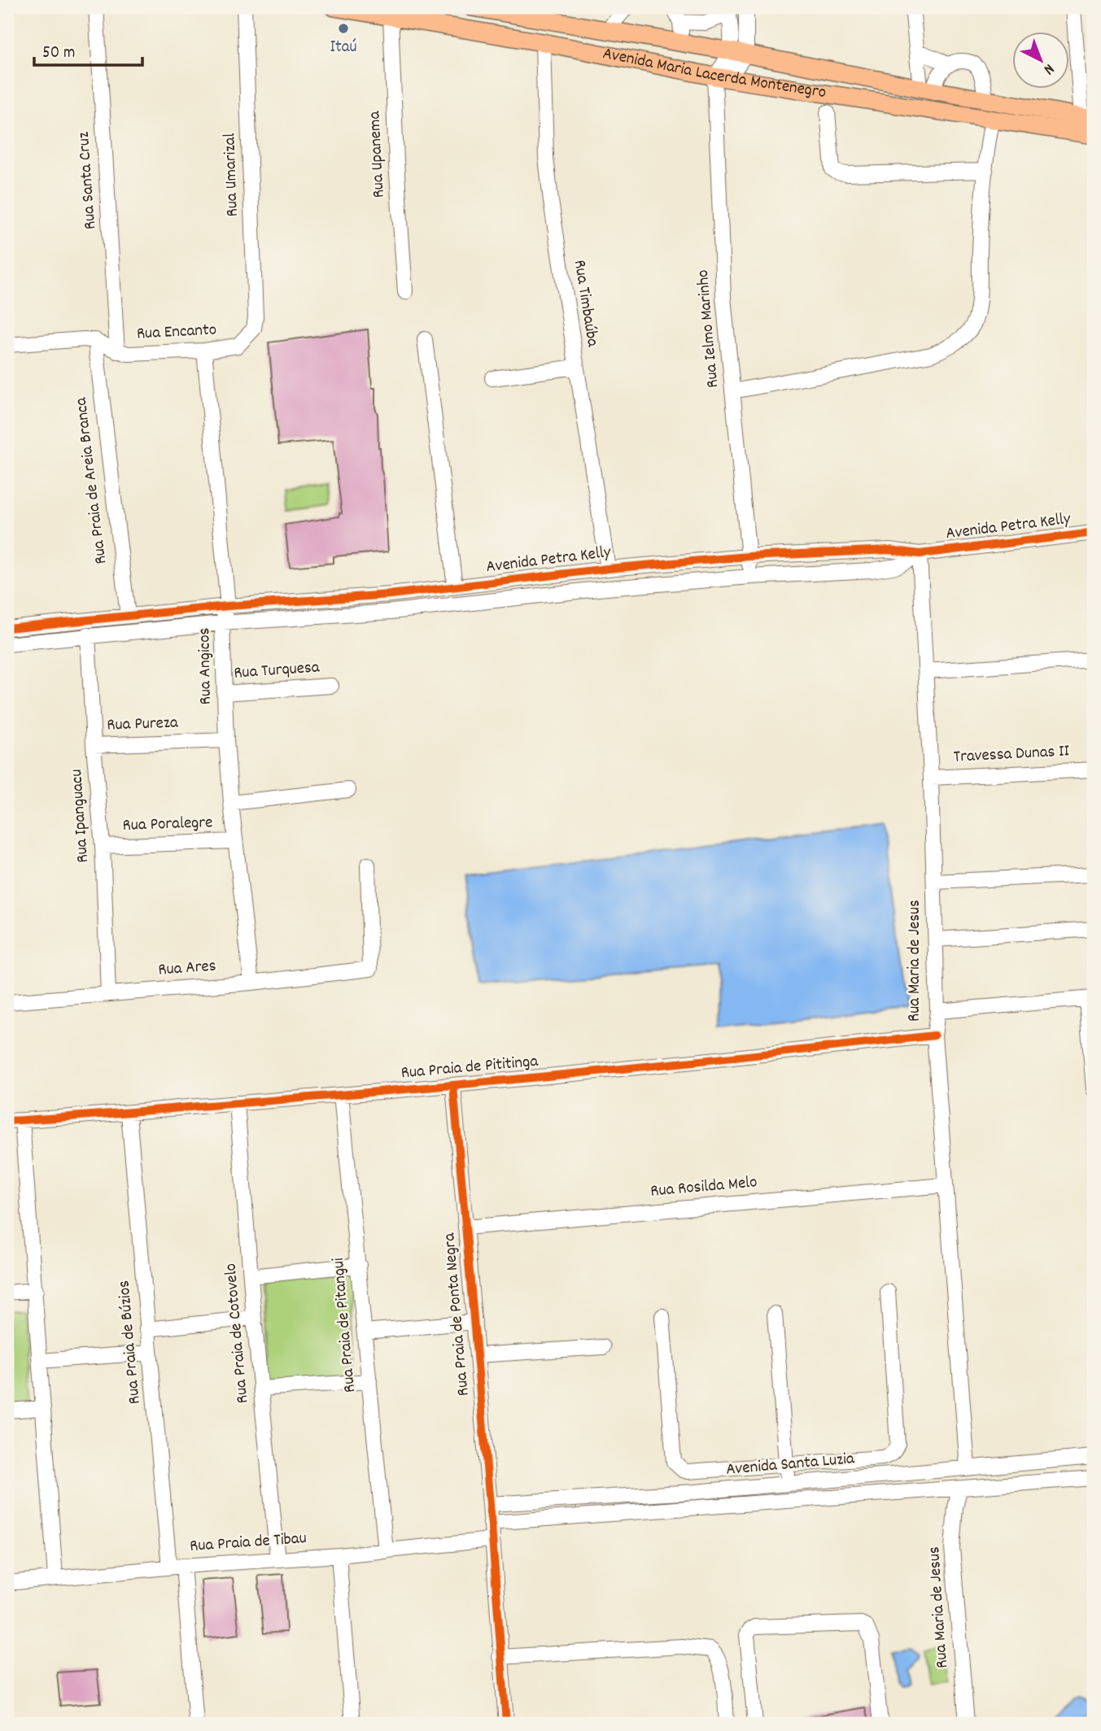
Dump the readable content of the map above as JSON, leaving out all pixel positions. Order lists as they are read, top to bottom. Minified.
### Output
{"streets":{"main road":["Avenida Maria Lacerda Montenegro"],"street":["Rua Upanema","Rua Umarizal","Rua Santa Cruz","Rua Timbaúba","Rua Ielmo Marinho","Rua Encanto","Rua Praia de Areia Branca","Avenida Petra Kelly","Rua Angicos","Rua Turquesa","Rua Pureza","Travessa Dunas II","Rua Ipanguacu","Rua Poralegre","Rua Maria de Jesus","Rua Ares","Rua Praia de Pititinga","Rua Rosilda Melo","Rua Praia de Ponta Negra","Rua Praia de Pitangui","Rua Praia de Cotovelo","Rua Praia de Búzios","Avenida Santa Luzia","Rua Praia de Tibau"]},"crossings":[["Avenida Maria Lacerda Montenegro","Rua Upanema"],["Avenida Maria Lacerda Montenegro","Rua Timbaúba"],["Avenida Maria Lacerda Montenegro","Rua Ielmo Marinho"],["Rua Umarizal","Rua Encanto"],["Rua Santa Cruz","Rua Encanto"],["Rua Timbaúba","Avenida Petra Kelly"],["Rua Ielmo Marinho","Avenida Petra Kelly"],["Rua Encanto","Rua Praia de Areia Branca"],["Rua Encanto","Rua Angicos"],["Rua Praia de Areia Branca","Avenida Petra Kelly"],["Avenida Petra Kelly","Rua Angicos"],["Avenida Petra Kelly","Rua Ipanguacu"],["Avenida Petra Kelly","Rua Maria de Jesus"],["Rua Angicos","Rua Turquesa"],["Rua Angicos","Rua Pureza"],["Rua Angicos","Rua Poralegre"],["Rua Angicos","Rua Ares"],["Rua Pureza","Rua Ipanguacu"],["Travessa Dunas II","Rua Maria de Jesus"],["Rua Ipanguacu","Rua Poralegre"],["Rua Ipanguacu","Rua Ares"],["Rua Maria de Jesus","Rua Praia de Pititinga"],["Rua Maria de Jesus","Rua Rosilda Melo"],["Rua Maria de Jesus","Avenida Santa Luzia"],["Rua Praia de Pititinga","Rua Praia de Ponta Negra"],["Rua Praia de Pititinga","Rua Praia de Pitangui"],["Rua Praia de Pititinga","Rua Praia de Cotovelo"],["Rua Praia de Pititinga","Rua Praia de Búzios"],["Rua Rosilda Melo","Rua Praia de Ponta Negra"],["Rua Praia de Ponta Negra","Avenida Santa Luzia"],["Rua Praia de Ponta Negra","Rua Praia de Tibau"],["Rua Praia de Pitangui","Rua Praia de Tibau"],["Rua Praia de Cotovelo","Rua Praia de Tibau"],["Rua Praia de Búzios","Rua Praia de Tibau"]],"places":["Itaú"],"scale_bar":"50 m","north":"bottom right"}
